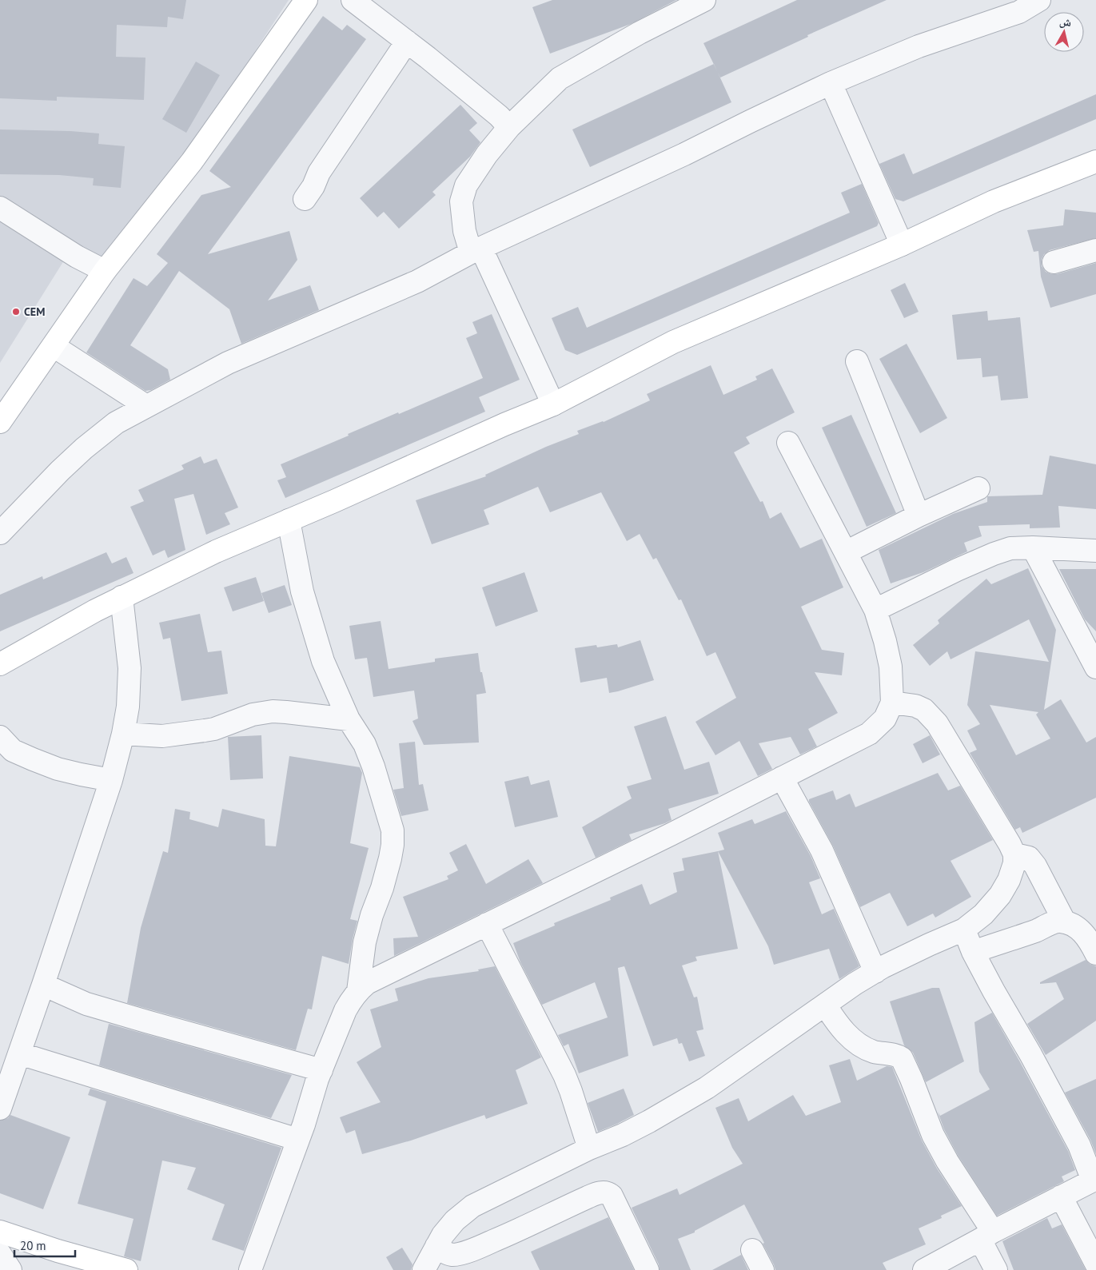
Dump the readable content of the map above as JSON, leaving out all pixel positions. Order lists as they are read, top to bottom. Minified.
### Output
{"places":["CEM"],"scale_bar":"20 m","north":"top"}
